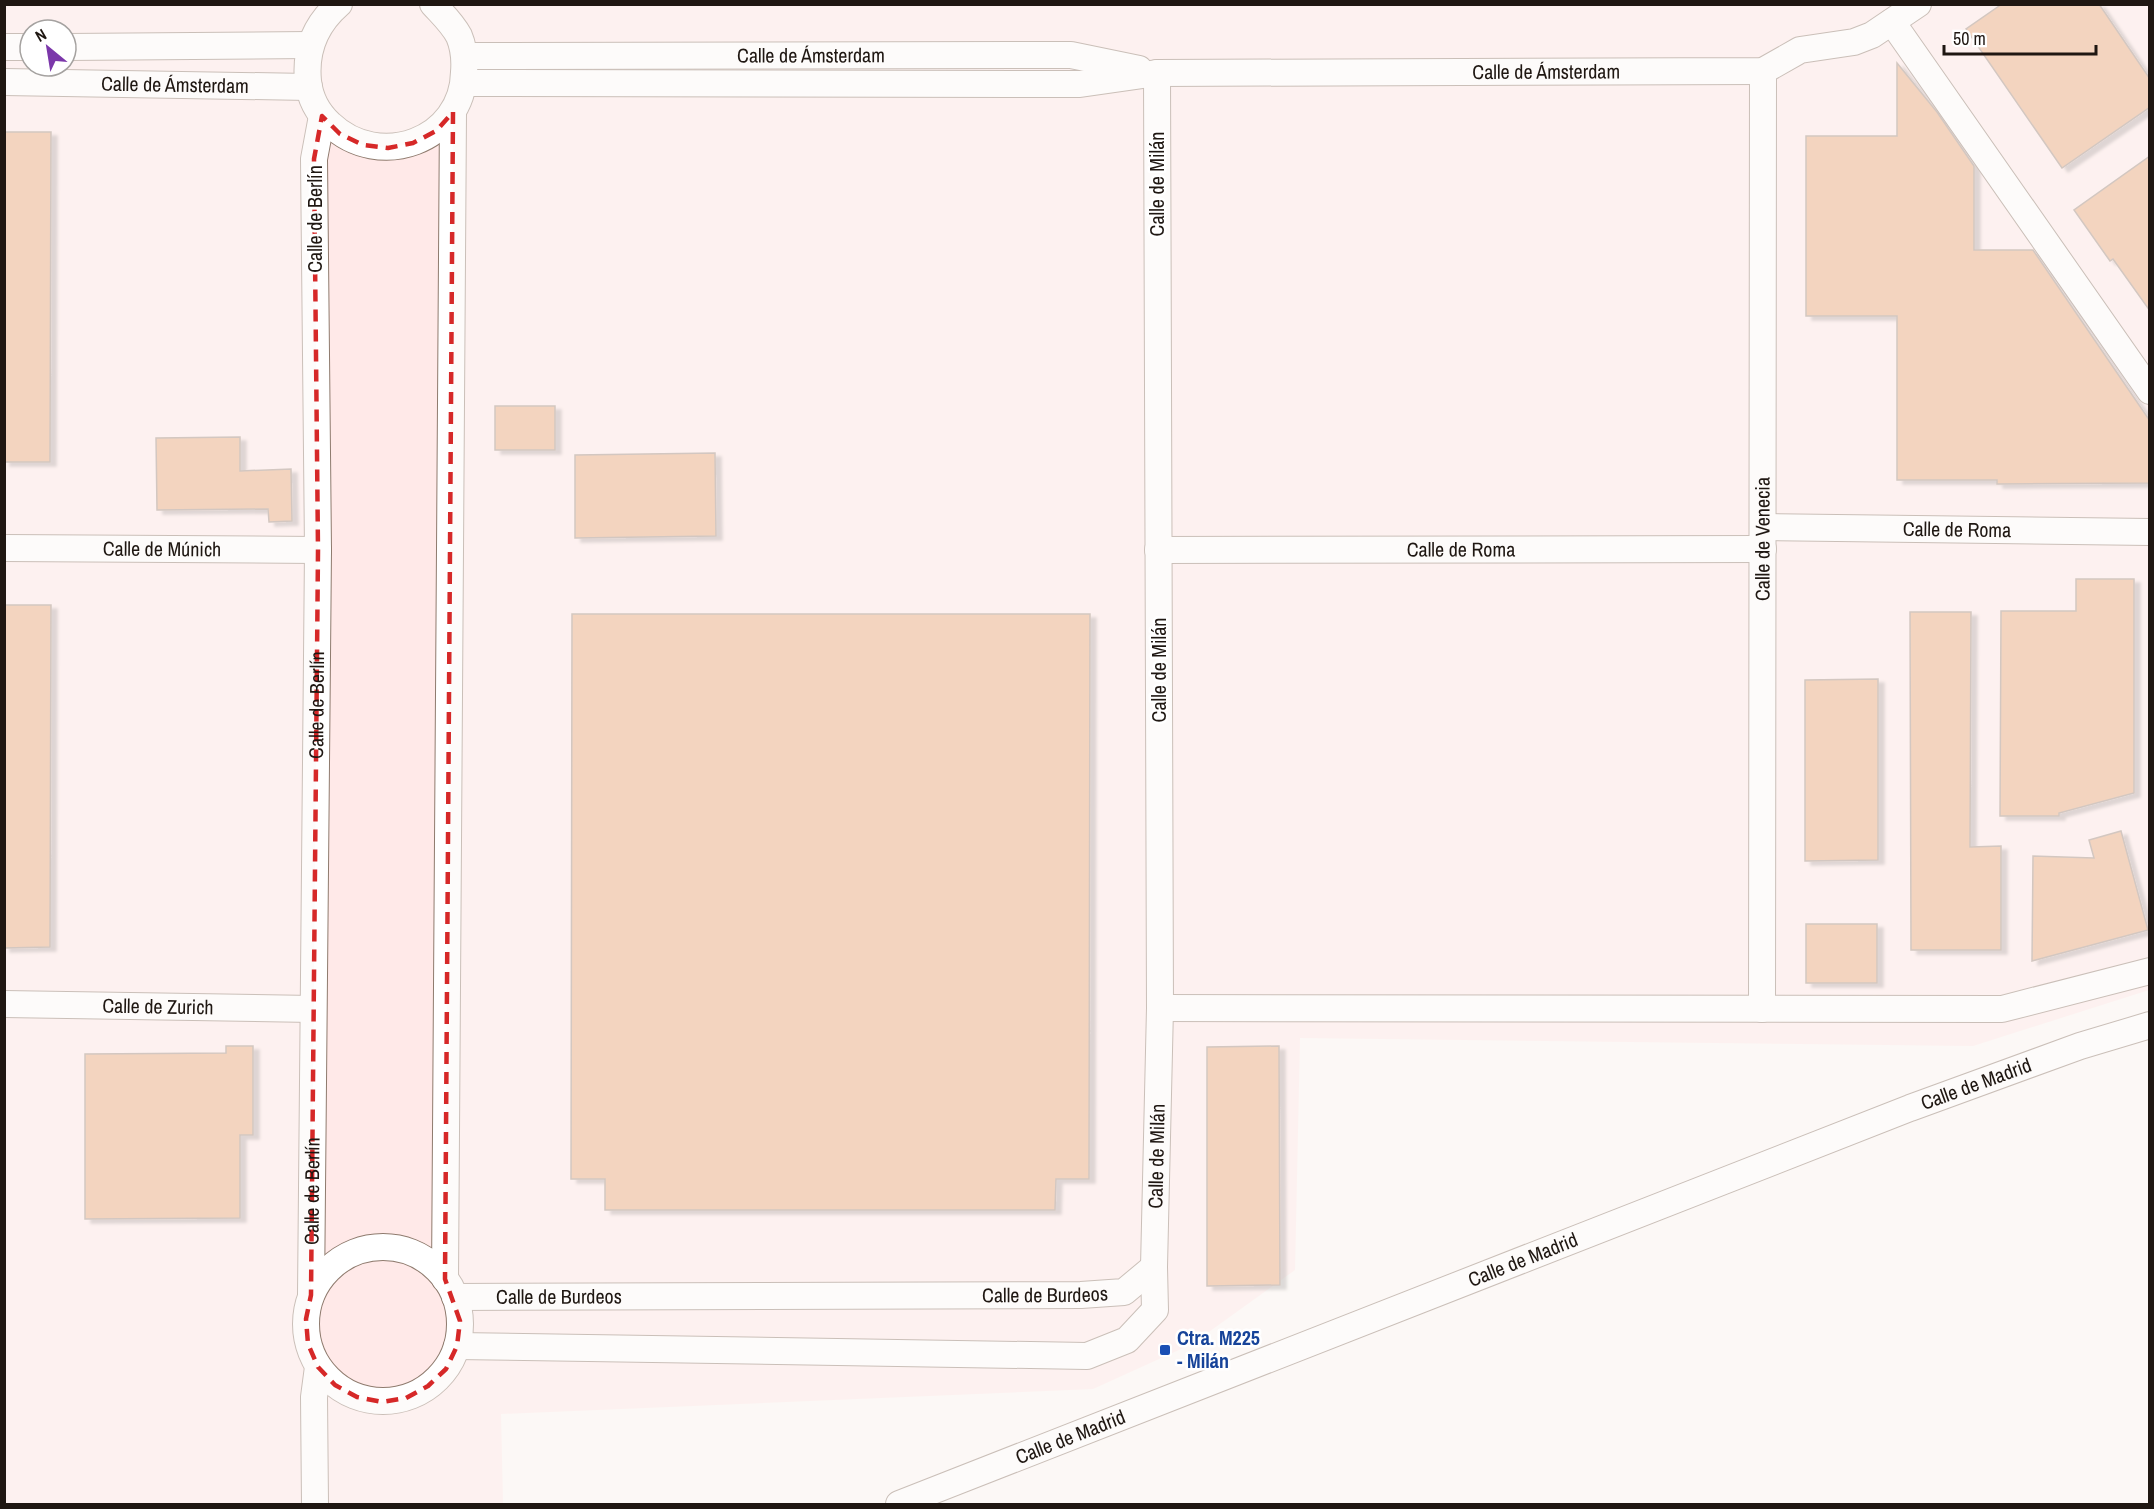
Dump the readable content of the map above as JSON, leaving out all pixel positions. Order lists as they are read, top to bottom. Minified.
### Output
{"streets":{"street":["Calle de Ámsterdam","Calle de Milán","Calle de Berlín","Calle de Roma","Calle de Venecia","Calle de Múnich","Calle de Zurich","Calle de Madrid","Calle de Burdeos"]},"crossings":[["Calle de Ámsterdam","Calle de Milán"],["Calle de Ámsterdam","Calle de Venecia"],["Calle de Milán","Calle de Roma"],["Calle de Milán","Calle de Burdeos"],["Calle de Berlín","Calle de Múnich"],["Calle de Berlín","Calle de Zurich"],["Calle de Berlín","Calle de Burdeos"],["Calle de Roma","Calle de Venecia"]],"places":{"transit":["Ctra. M225 - Milán"]},"scale_bar":"50 m","north":"top left"}
